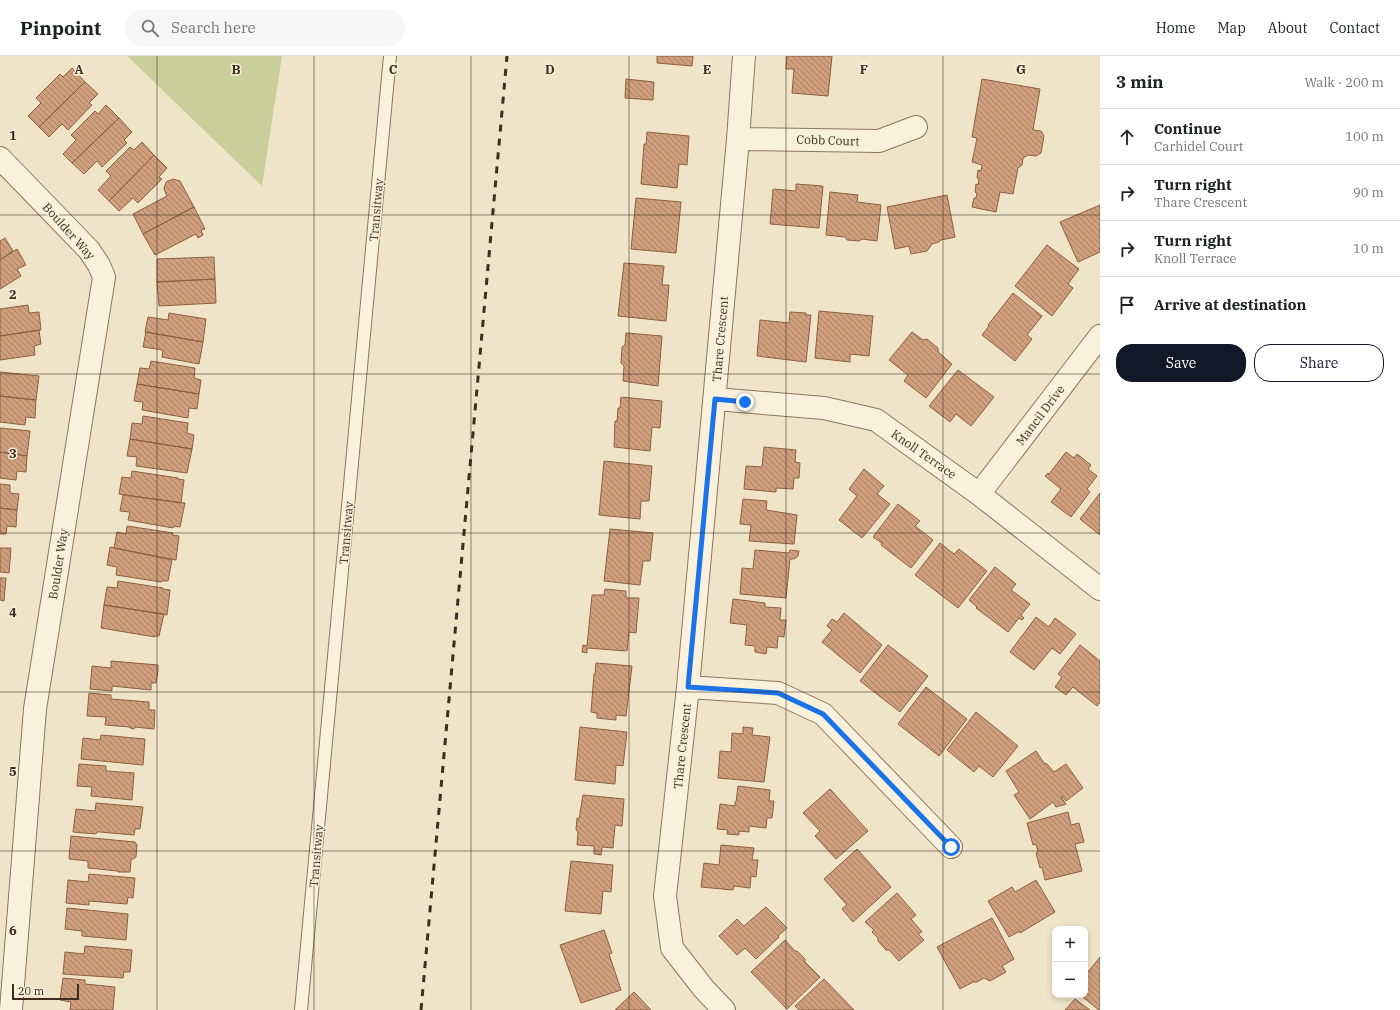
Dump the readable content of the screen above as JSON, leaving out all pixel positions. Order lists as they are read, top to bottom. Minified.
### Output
{"streets":{"street":["Cobb Court","Boulder Way","Thare Crescent","Mancil Drive","Knoll Terrace"],"lane":["Transitway"]},"crossings":[["Cobb Court","Thare Crescent"],["Thare Crescent","Knoll Terrace"],["Mancil Drive","Knoll Terrace"]],"scale_bar":"20 m","page":{"header":"Pinpoint","search":"Search here","nav":["Home","Map","About","Contact"],"heading":["3 min","Walk · 200 m"],"list":[["Continue","Carhidel Court","100 m"],["Turn right","Thare Crescent","90 m"],["Turn right","Knoll Terrace","10 m"],"Arrive at destination"],"buttons":["Save","Share"],"map_buttons":["+","−"],"scale":"20 m"},"grid":{"columns":["A","B","C","D","E","F","G"],"rows":["1","2","3","4","5","6"]}}
